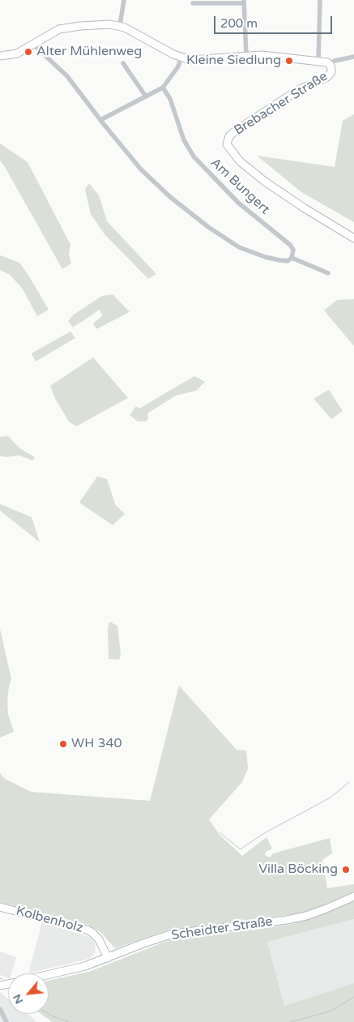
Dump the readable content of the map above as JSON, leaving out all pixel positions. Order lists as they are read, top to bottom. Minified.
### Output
{"streets":{"street":["Brebacher Straße","Am Bungert","Kolbenholz","Scheidter Straße"]},"crossings":[["Kolbenholz","Scheidter Straße"]],"places":["Alter Mühlenweg","Kleine Siedlung","WH 340","Villa Böcking"],"scale_bar":"200 m","north":"bottom left"}
